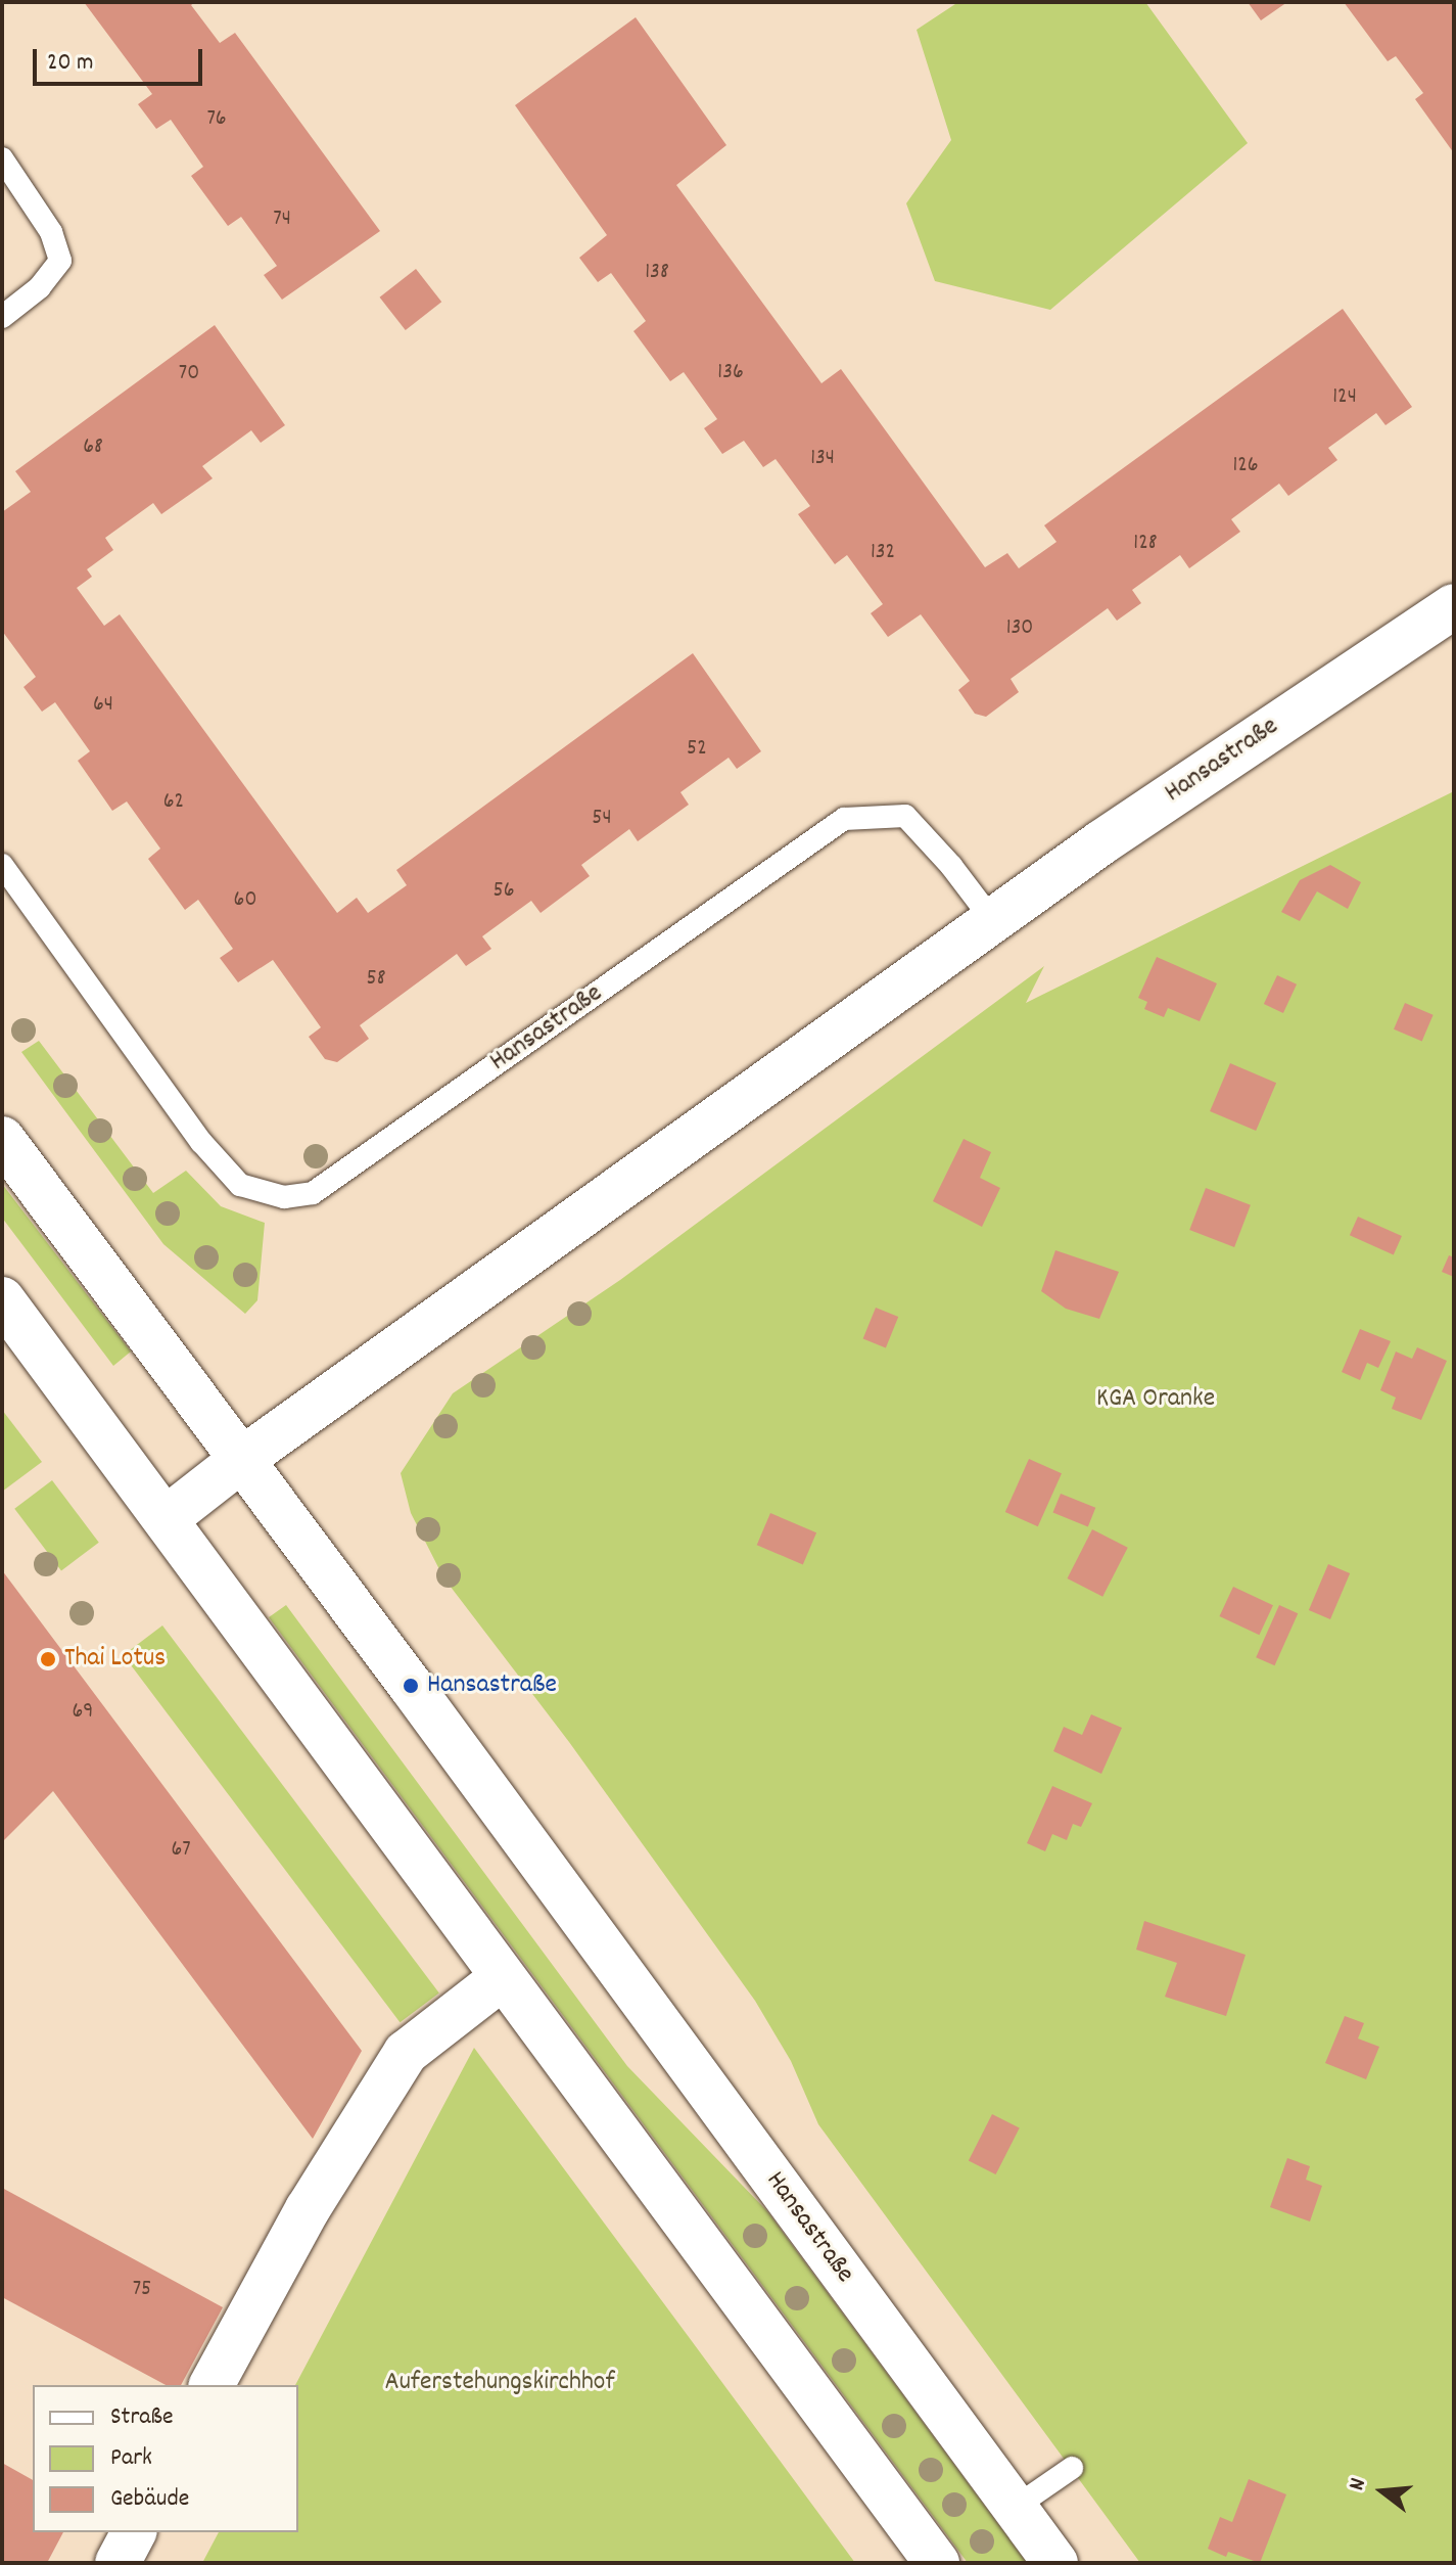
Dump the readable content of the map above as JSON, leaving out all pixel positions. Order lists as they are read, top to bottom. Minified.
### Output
{"streets":{"main road":["Hansastraße"]},"parks":["KGA Oranke","Auferstehungskirchhof"],"places":["Thai Lotus","Hansastraße"],"house_numbers":["76","74","138","136","70","124","68","134","126","128","132","130","64","52","62","54","56","60","58","69","67","75"],"legend":["Straße","Park","Gebäude"],"scale_bar":"20 m","north":"left"}
